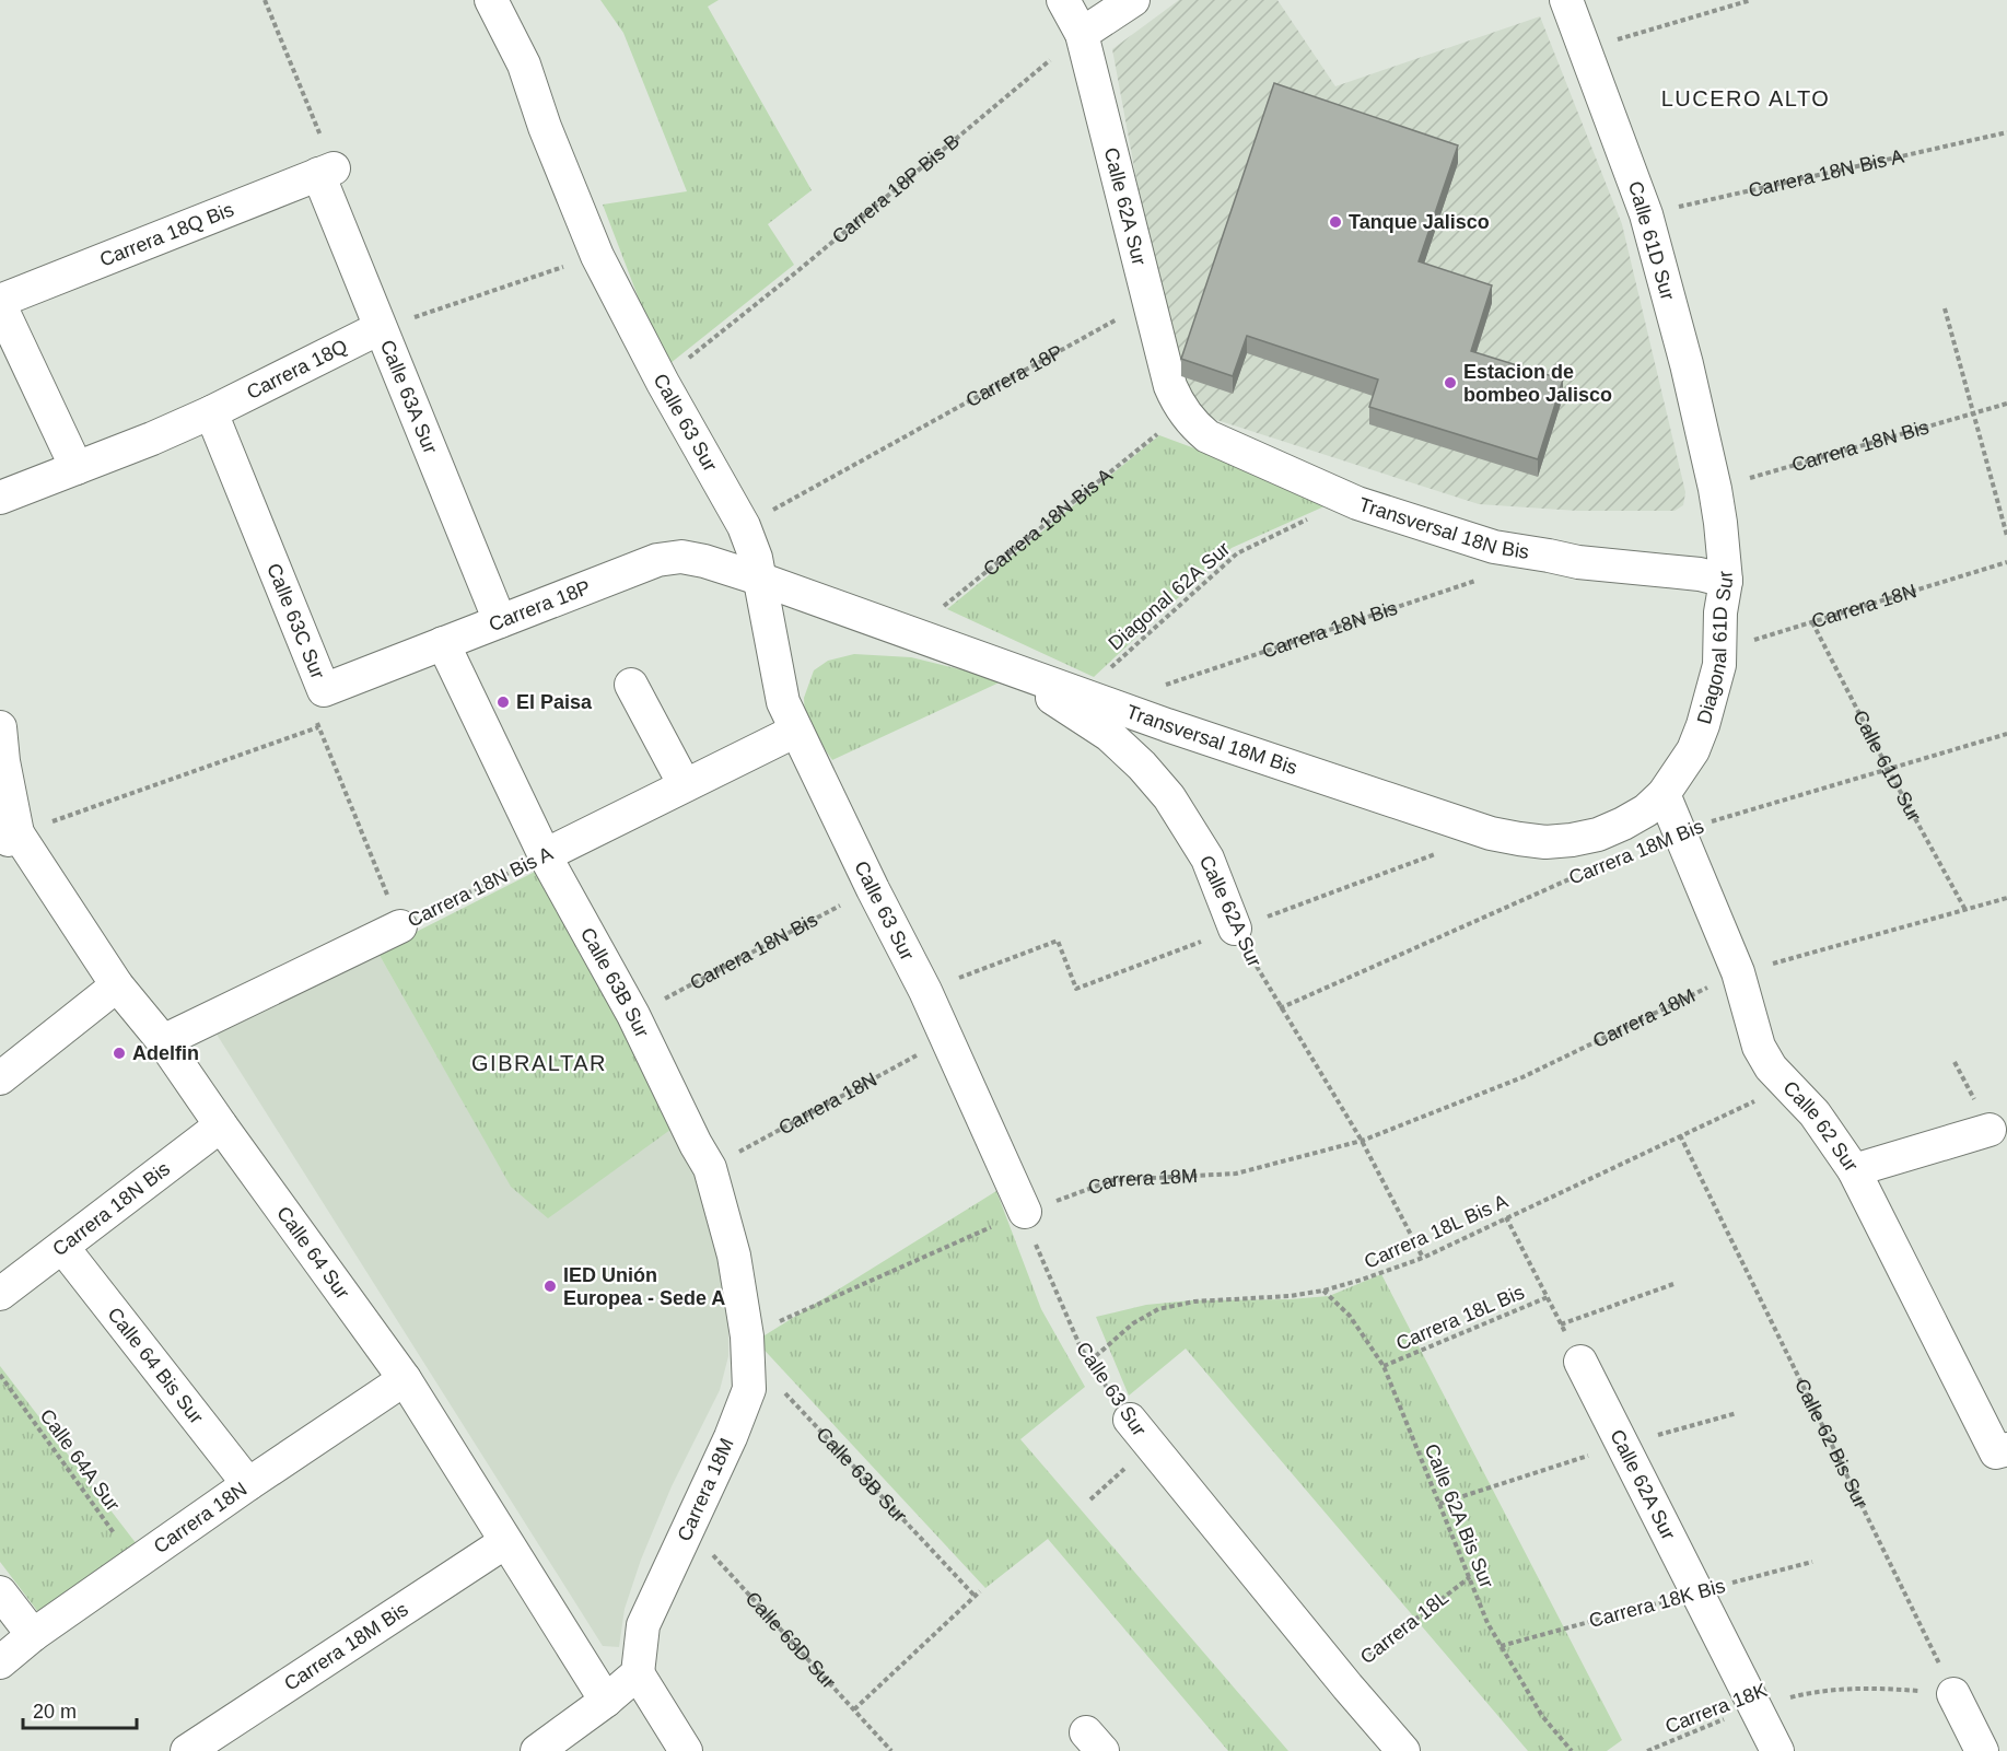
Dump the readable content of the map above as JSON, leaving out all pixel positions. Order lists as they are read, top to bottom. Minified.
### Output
{"streets":{"street":["Carrera 18N Bis A","Calle 62A Sur","Carrera 18Q Bis","Calle 61D Sur","Carrera 18Q","Carrera 18P","Calle 63A Sur","Calle 63 Sur","Carrera 18N Bis","Transversal 18N Bis","Carrera 18N","Calle 63C Sur","Diagonal 61D Sur","Transversal 18M Bis","Carrera 18M Bis","Calle 63B Sur","Carrera 18M","Calle 62 Sur","Calle 64 Sur","Calle 64 Bis Sur"],"path":["Carrera 18P Bis B","Diagonal 62A Sur","Carrera 18L Bis A","Carrera 18L Bis","Calle 62 Bis Sur","Calle 64A Sur","Calle 62A Bis Sur","Carrera 18K Bis","Carrera 18L","Calle 63D Sur","Carrera 18K"]},"crossings":[["Carrera 18N Bis A","Calle 62A Sur"],["Carrera 18N Bis A","Calle 61D Sur"],["Carrera 18N Bis A","Calle 63 Sur"],["Carrera 18N Bis A","Transversal 18N Bis"],["Carrera 18N Bis A","Calle 63C Sur"],["Carrera 18N Bis A","Transversal 18M Bis"],["Carrera 18N Bis A","Calle 63B Sur"],["Carrera 18N Bis A","Calle 64 Sur"],["Carrera 18P Bis B","Calle 62A Sur"],["Carrera 18P Bis B","Calle 63 Sur"],["Calle 62A Sur","Carrera 18P"],["Calle 62A Sur","Transversal 18N Bis"],["Calle 62A Sur","Transversal 18M Bis"],["Calle 62A Sur","Carrera 18M Bis"],["Calle 62A Sur","Carrera 18M"],["Calle 62A Sur","Carrera 18L Bis A"],["Calle 62A Sur","Carrera 18K Bis"],["Calle 62A Sur","Carrera 18K"],["Carrera 18Q Bis","Calle 63A Sur"],["Calle 61D Sur","Carrera 18N Bis"],["Calle 61D Sur","Carrera 18N"],["Calle 61D Sur","Diagonal 61D Sur"],["Calle 61D Sur","Carrera 18M Bis"],["Calle 61D Sur","Carrera 18M"],["Carrera 18Q","Calle 63A Sur"],["Carrera 18Q","Calle 63C Sur"],["Carrera 18P","Calle 63A Sur"],["Carrera 18P","Calle 63 Sur"],["Carrera 18P","Calle 63C Sur"],["Carrera 18P","Transversal 18M Bis"],["Carrera 18P","Calle 63B Sur"],["Calle 63 Sur","Carrera 18N Bis"],["Calle 63 Sur","Carrera 18N"],["Calle 63 Sur","Transversal 18M Bis"],["Calle 63 Sur","Carrera 18M"],["Calle 63 Sur","Carrera 18L Bis A"],["Calle 63 Sur","Carrera 18L"],["Carrera 18N Bis","Diagonal 62A Sur"],["Carrera 18N Bis","Diagonal 61D Sur"],["Carrera 18N Bis","Transversal 18M Bis"],["Carrera 18N Bis","Calle 63B Sur"],["Carrera 18N Bis","Calle 64 Sur"],["Carrera 18N Bis","Calle 64 Bis Sur"],["Transversal 18N Bis","Diagonal 62A Sur"],["Transversal 18N Bis","Diagonal 61D Sur"],["Diagonal 62A Sur","Transversal 18M Bis"],["Carrera 18N","Diagonal 61D Sur"],["Carrera 18N","Calle 63B Sur"],["Carrera 18N","Calle 64 Sur"],["Carrera 18N","Calle 64 Bis Sur"],["Carrera 18N","Calle 64A Sur"],["Diagonal 61D Sur","Transversal 18M Bis"],["Diagonal 61D Sur","Calle 62 Sur"],["Transversal 18M Bis","Calle 62 Sur"],["Carrera 18M Bis","Calle 62 Sur"],["Carrera 18M Bis","Calle 64 Sur"],["Calle 63B Sur","Carrera 18M"],["Carrera 18M","Calle 62 Sur"],["Carrera 18M","Calle 63D Sur"],["Calle 62 Sur","Carrera 18L Bis A"],["Carrera 18L Bis A","Calle 62 Bis Sur"],["Carrera 18L Bis A","Calle 62A Bis Sur"],["Carrera 18L Bis","Calle 62A Bis Sur"],["Calle 62 Bis Sur","Carrera 18K"],["Calle 62A Bis Sur","Carrera 18K Bis"],["Calle 62A Bis Sur","Carrera 18L"]],"districts":["LUCERO ALTO","GIBRALTAR"],"places":["Tanque Jalisco","Estacion de bombeo Jalisco","El Paisa","Adelfin","IED Unión Europea - Sede A"],"scale_bar":"20 m"}
